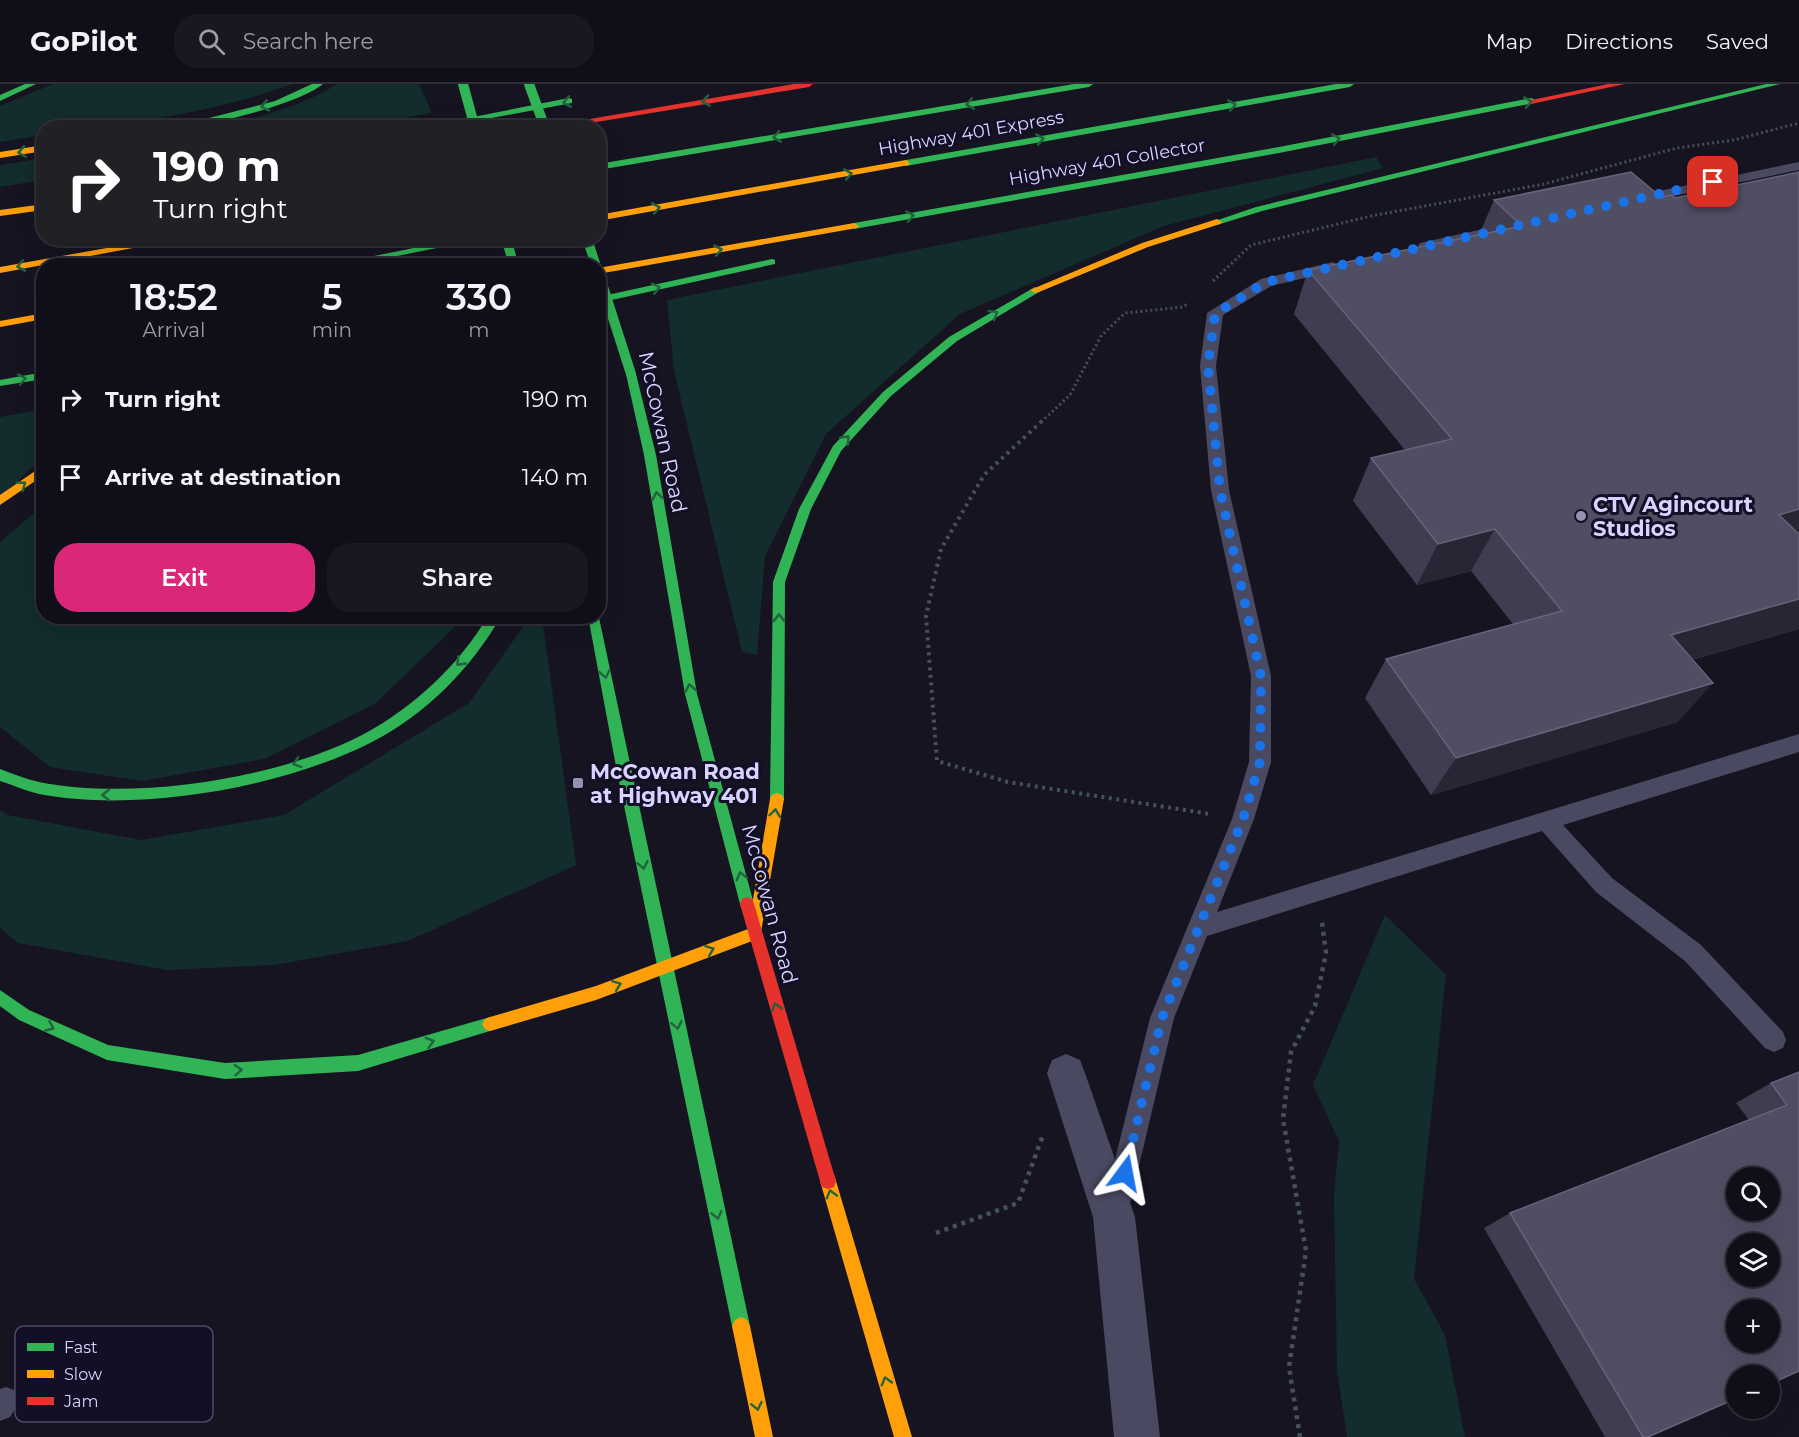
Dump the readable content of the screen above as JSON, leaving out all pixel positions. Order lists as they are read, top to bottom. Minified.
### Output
{"streets":{"main road":["Highway 401 Express","Highway 401 Collector","McCowan Road"]},"places":{"other":["CTV Agincourt Studios"],"transit":["McCowan Road at Highway 401"]},"legend":["Fast","Slow","Jam"],"page":{"header":"GoPilot","search":"Search here","nav":["Map","Directions","Saved"],"turn":["190 m","Turn right"],"eta":["18:52","Arrival","5","min","330","m"],"list":[{"name":"Turn right","value":"190 m"},{"name":"Arrive at destination","value":"140 m"}],"buttons":["Exit","Share"],"map_buttons":["+","−"]}}
